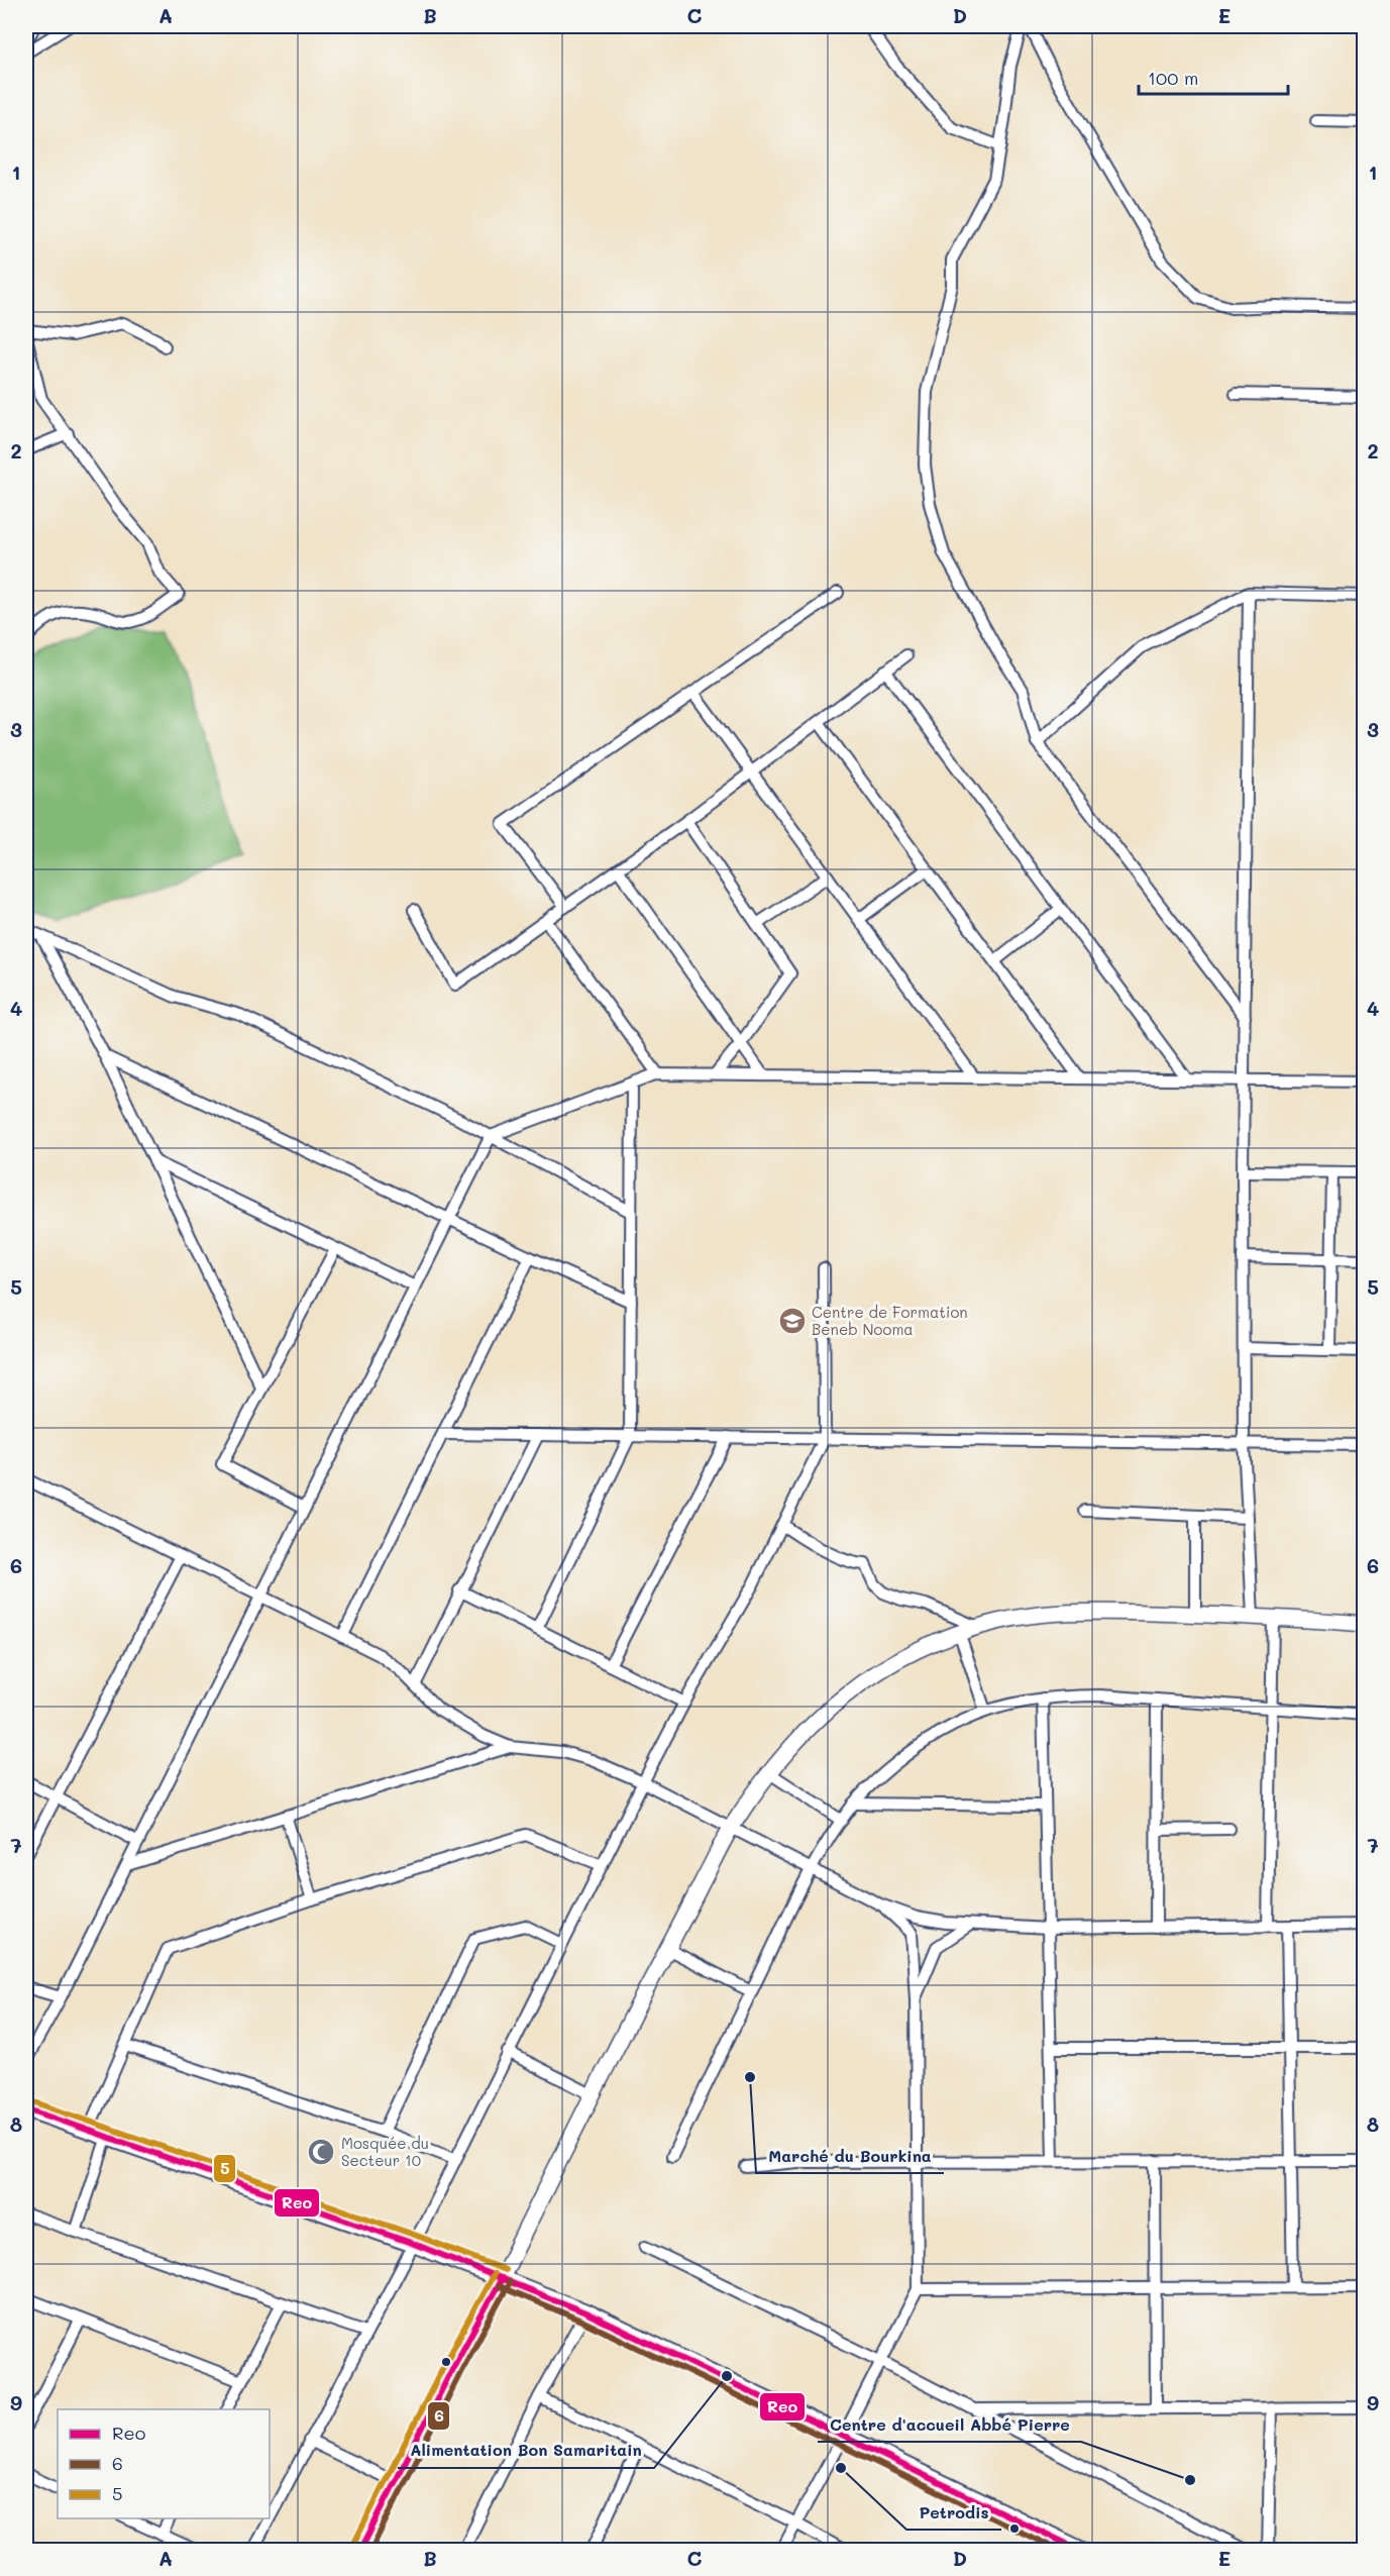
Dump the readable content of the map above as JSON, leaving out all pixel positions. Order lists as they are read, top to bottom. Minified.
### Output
{"places":{"school or university":["Centre de Formation Beneb Nooma"],"other":["Marché du Bourkina","Alimentation Bon Samaritain","Petrodis","Centre d'accueil Abbé Pierre"],"mosque":["Mosquée du Secteur 10"]},"lines":["transit line 5","transit line Reo","transit line 6"],"legend":["Reo","6","5"],"scale_bar":"100 m","grid":{"columns":["A","B","C","D","E"],"rows":["1","2","3","4","5","6","7","8","9"]}}
